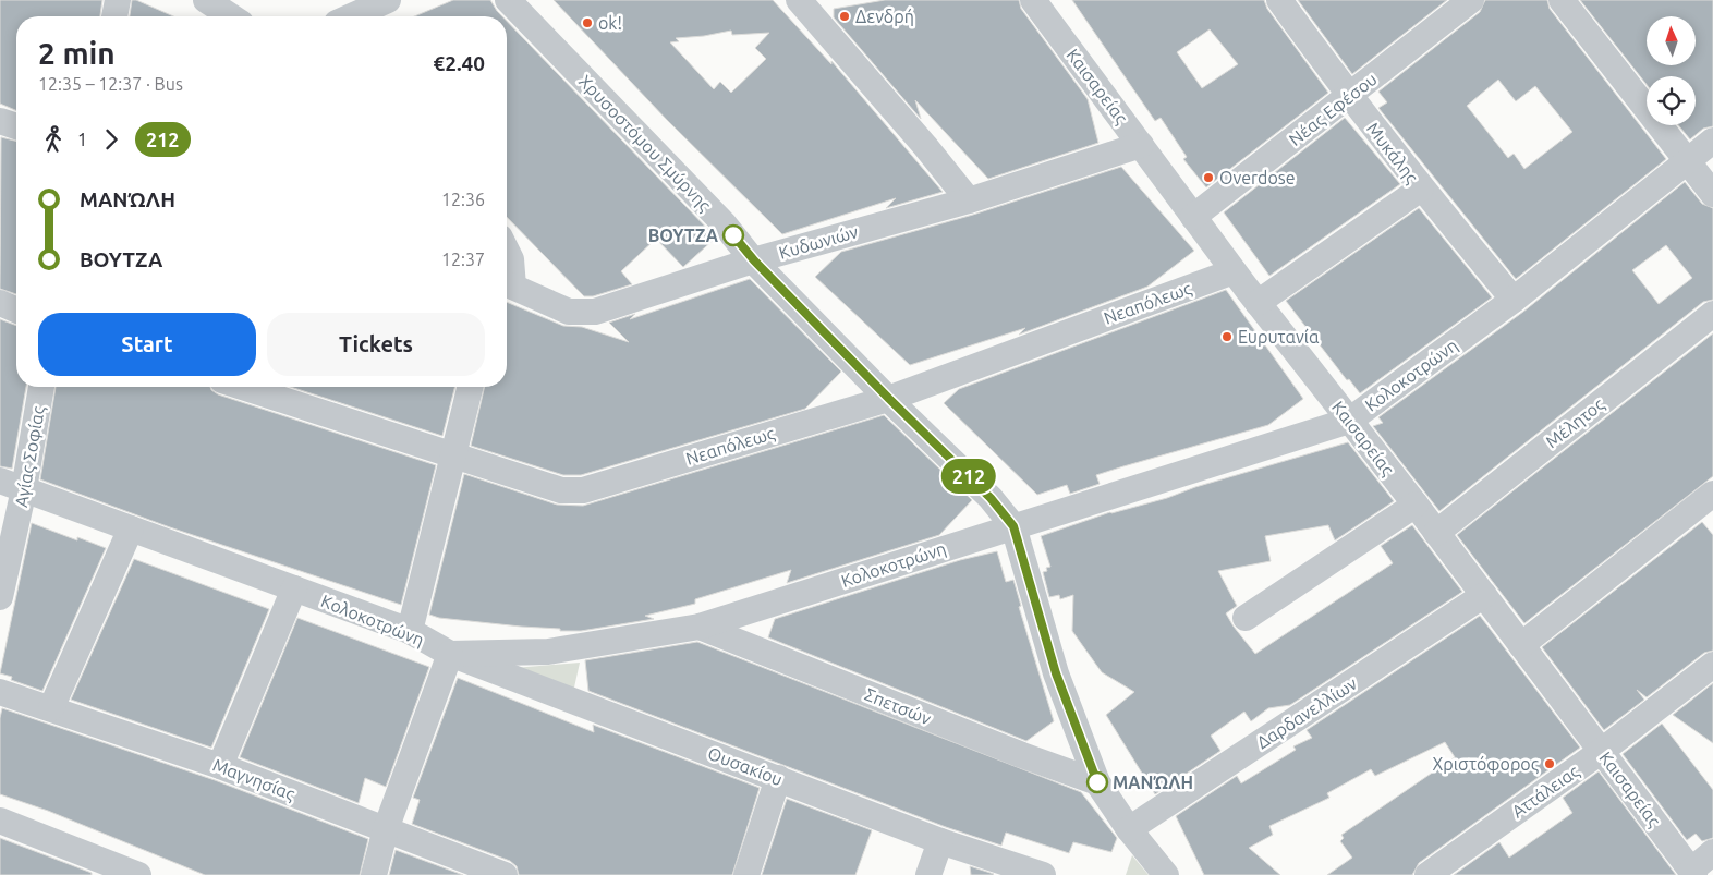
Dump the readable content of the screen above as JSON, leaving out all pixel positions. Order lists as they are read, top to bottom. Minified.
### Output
{"streets":{"street":["Καισαρείας","Νέας Εφέσου","Χρυσοστόμου Σμύρνης","Μυκάλης","Κυδωνιών","Νεαπόλεως","Κολοκοτρώνη","Μέλητος","Αγίας Σοφίας","Σπετσών","Δαρδανελλίων","Ουσακίου","Μαγνησίας","Αττάλειας"]},"crossings":[["Καισαρείας","Νέας Εφέσου"],["Καισαρείας","Κυδωνιών"],["Καισαρείας","Νεαπόλεως"],["Καισαρείας","Κολοκοτρώνη"],["Καισαρείας","Μέλητος"],["Καισαρείας","Δαρδανελλίων"],["Καισαρείας","Αττάλειας"],["Νέας Εφέσου","Μυκάλης"],["Χρυσοστόμου Σμύρνης","Κυδωνιών"],["Χρυσοστόμου Σμύρνης","Νεαπόλεως"],["Χρυσοστόμου Σμύρνης","Κολοκοτρώνη"],["Χρυσοστόμου Σμύρνης","Σπετσών"],["Χρυσοστόμου Σμύρνης","Δαρδανελλίων"],["Μυκάλης","Κολοκοτρώνη"],["Κολοκοτρώνη","Αγίας Σοφίας"],["Κολοκοτρώνη","Σπετσών"],["Κολοκοτρώνη","Ουσακίου"]],"places":["Δενδρή","ok!","Overdose","ΒΟΥΤΖΑ","Ευρυτανία","Χριστόφορος","ΜΑΝΏΛΗ"],"lines":["bus line 212"],"north":"top","page":{"on_map":"212","heading":["2 min","12:35 – 12:37 · Bus","€2.40"],"legs":["1","212"],"list":[{"name":"ΜΑΝΏΛΗ","value":"12:36"},{"name":"ΒΟΥΤΖΑ","value":"12:37"}],"buttons":["Start","Tickets"]}}
